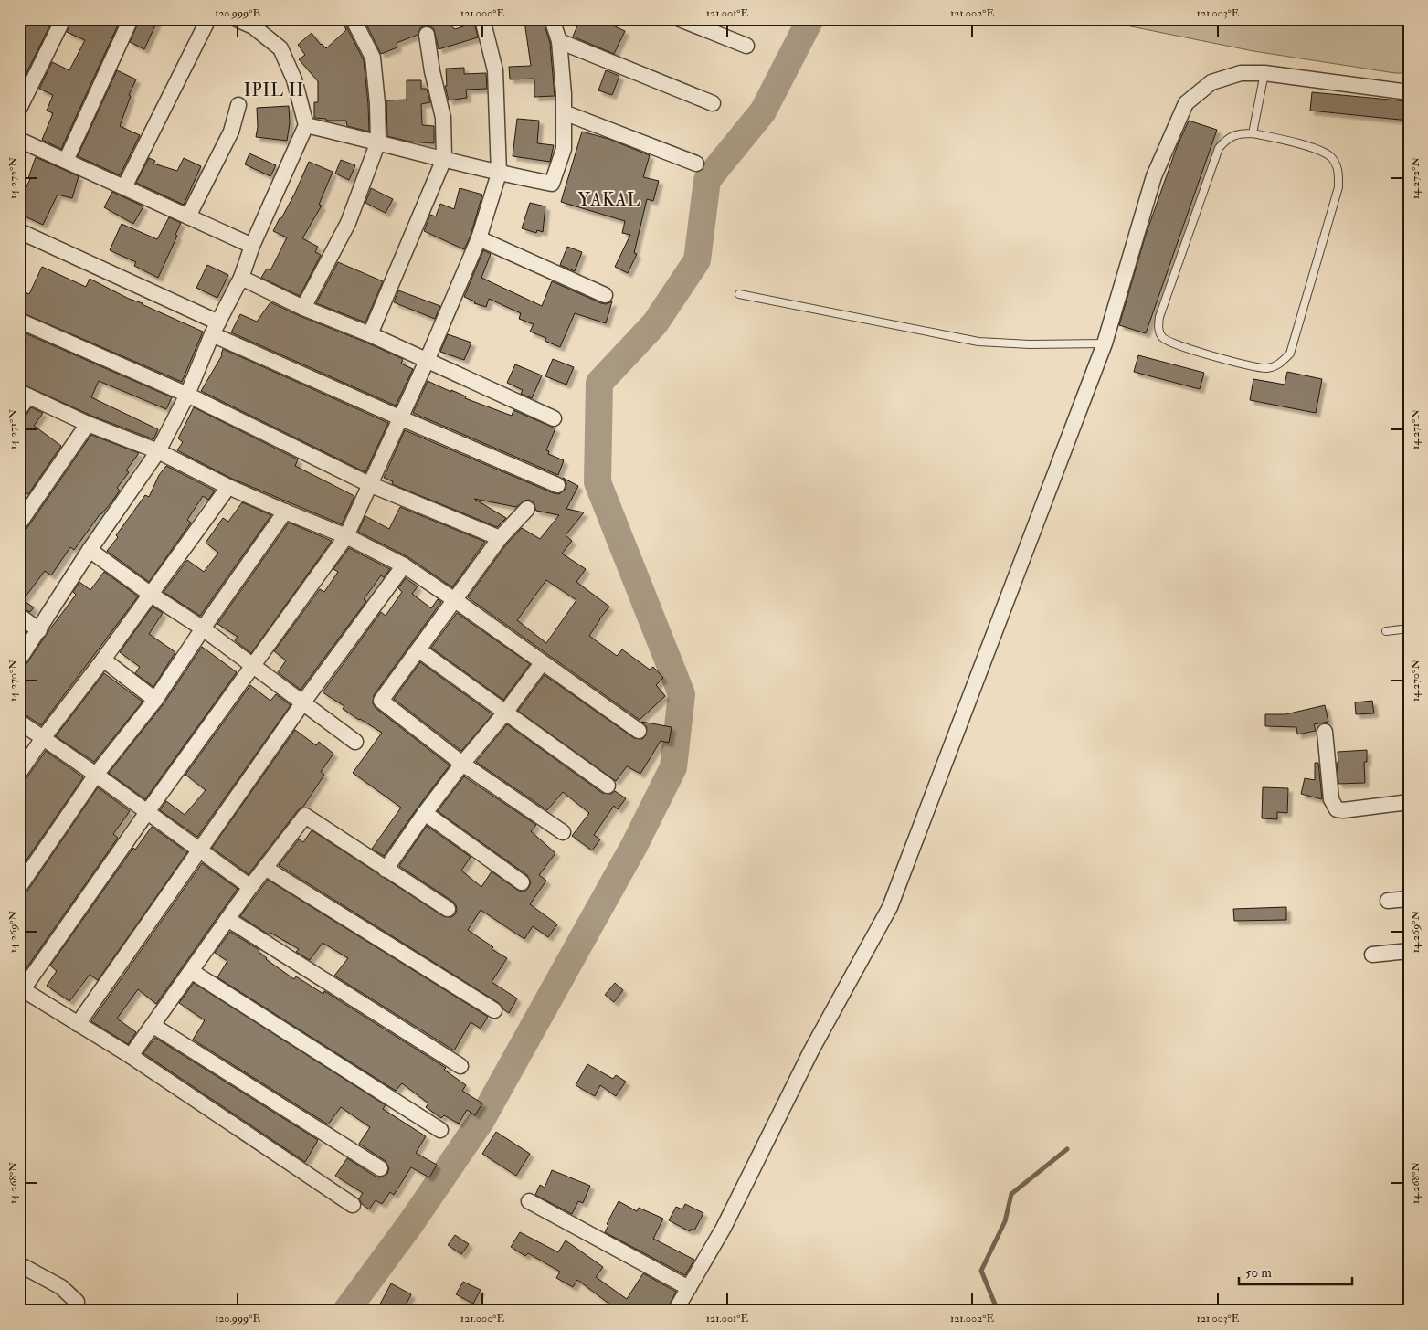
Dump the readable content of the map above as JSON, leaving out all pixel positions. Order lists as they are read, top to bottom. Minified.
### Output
{"districts":["IPIL II","YAKAL"],"scale_bar":"50 m","coordinates":["120.999°E","121.000°E","121.001°E","121.002°E","121.003°E","14.272°N","14.271°N","14.270°N","14.269°N","14.268°N"]}
